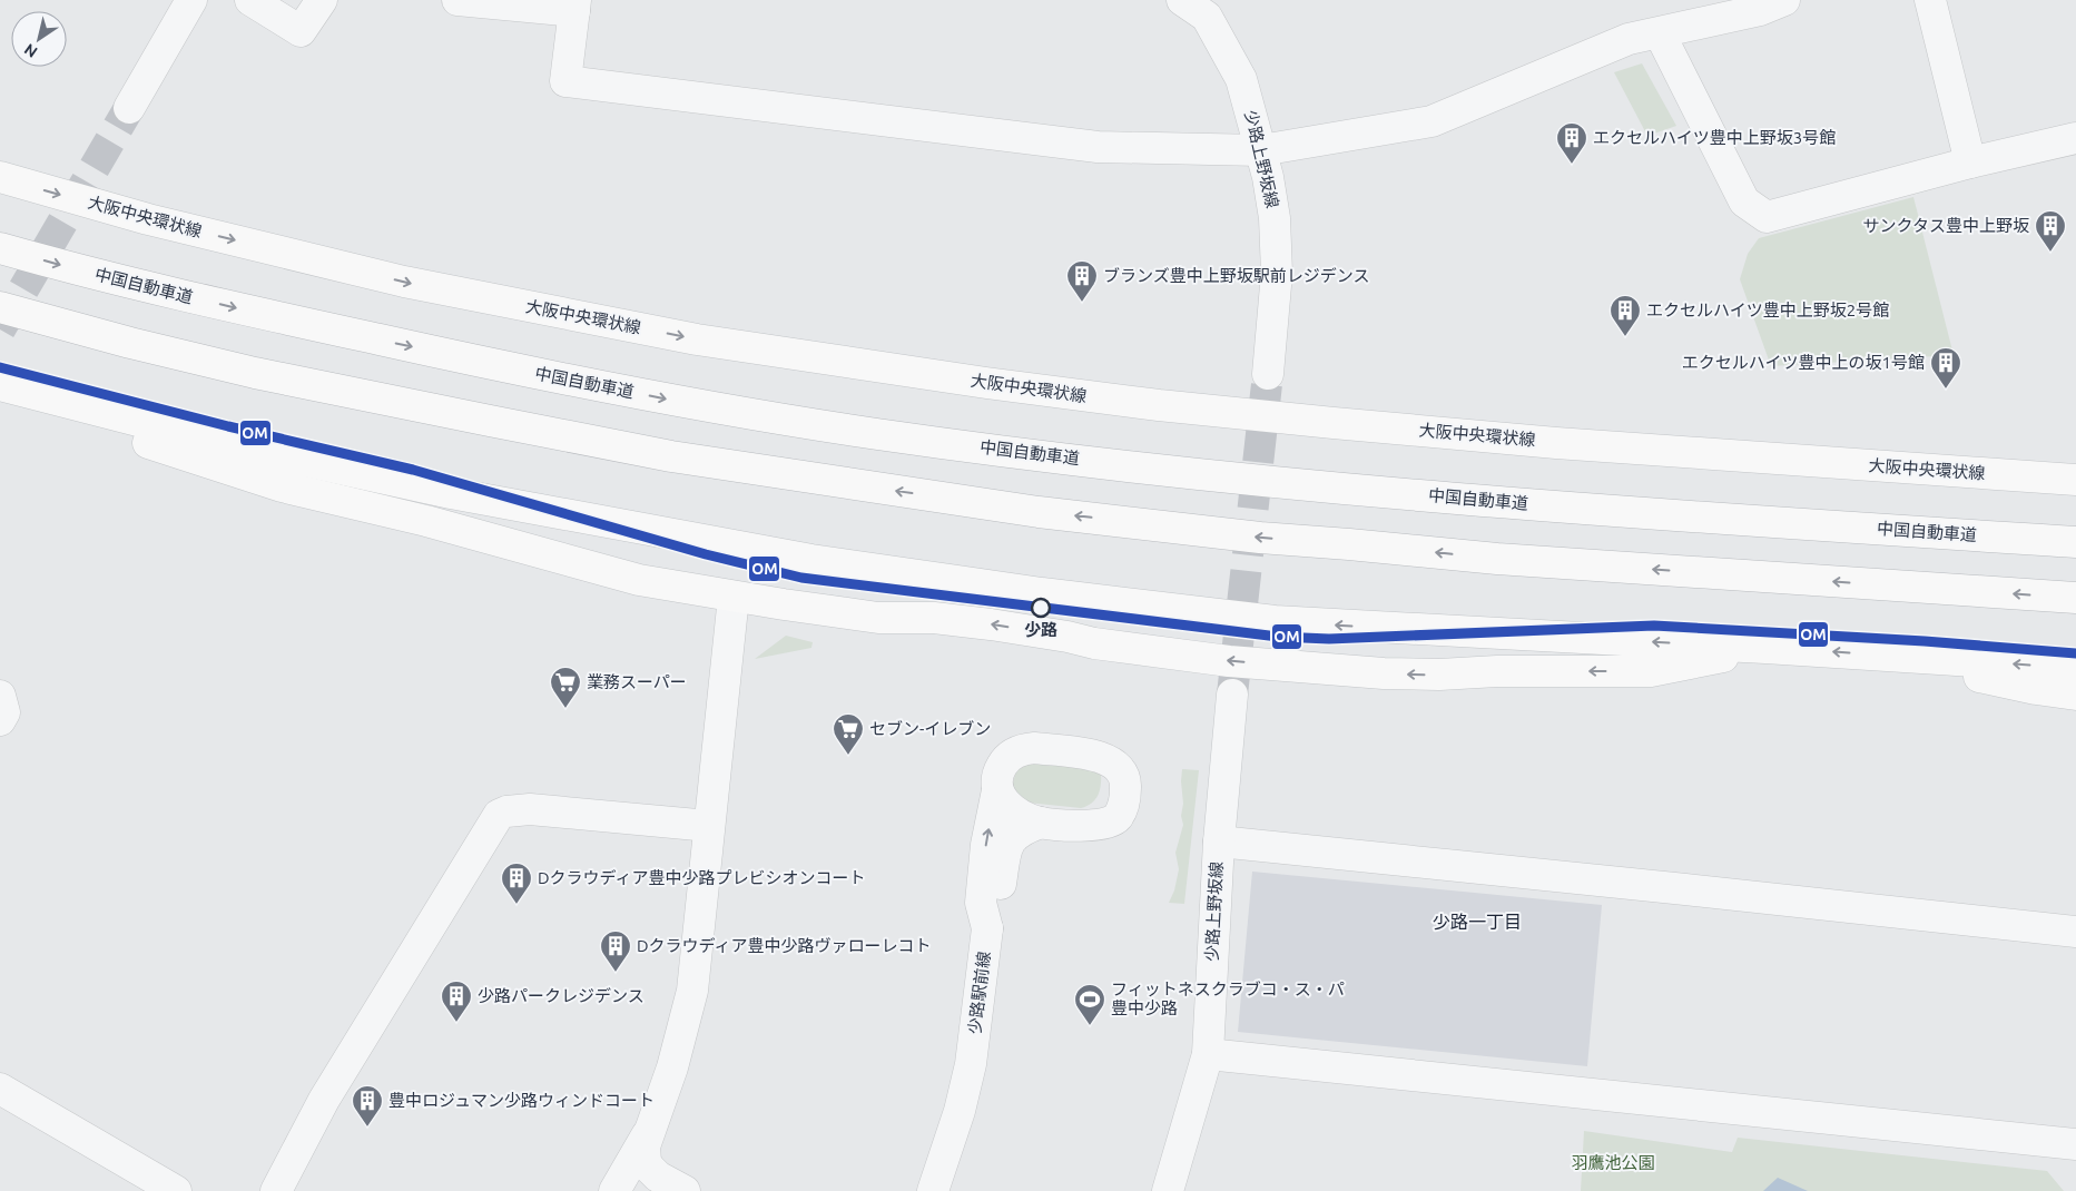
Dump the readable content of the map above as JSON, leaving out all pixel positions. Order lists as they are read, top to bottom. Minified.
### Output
{"streets":{"main road":["大阪中央環状線","中国自動車道"],"street":["少路上野坂線","少路駅前線"]},"districts":["少路一丁目"],"parks":["羽鷹池公園"],"places":{"building":["エクセルハイツ豊中上野坂3号館","サンクタス豊中上野坂","ブランズ豊中上野坂駅前レジデンス","エクセルハイツ豊中上野坂2号館","エクセルハイツ豊中上の坂1号館","Dクラウディア豊中少路プレビシオンコート","Dクラウディア豊中少路ヴァローレコト","少路パークレジデンス","豊中ロジュマン少路ウィンドコート"],"other":["少路"],"supermarket":["業務スーパー","セブン-イレブン"],"sports":["フィットネスクラブコ・ス・パ 豊中少路"]},"lines":["transit line OM"],"north":"bottom left"}
